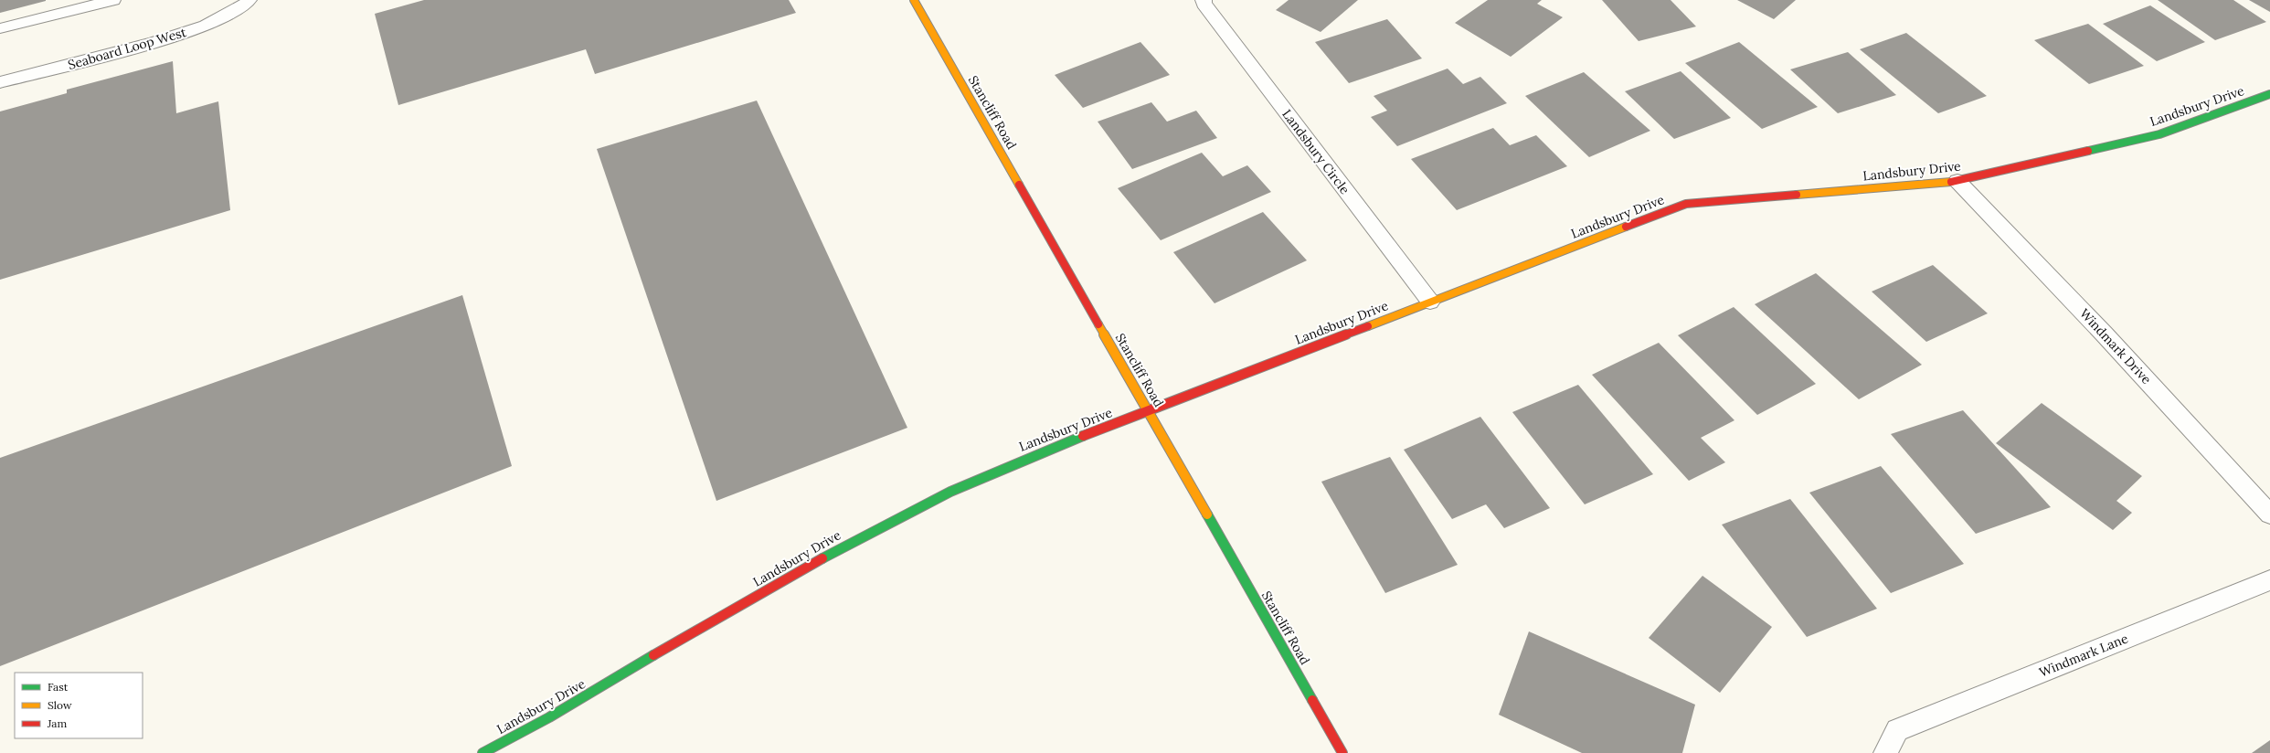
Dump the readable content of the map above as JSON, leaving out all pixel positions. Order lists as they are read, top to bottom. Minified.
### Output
{"streets":{"street":["Seaboard Loop West","Landsbury Drive","Stancliff Road","Landsbury Circle","Windmark Drive","Windmark Lane"]},"crossings":[["Landsbury Drive","Stancliff Road"],["Landsbury Drive","Landsbury Circle"],["Landsbury Drive","Windmark Drive"]],"legend":["Fast","Slow","Jam"]}
